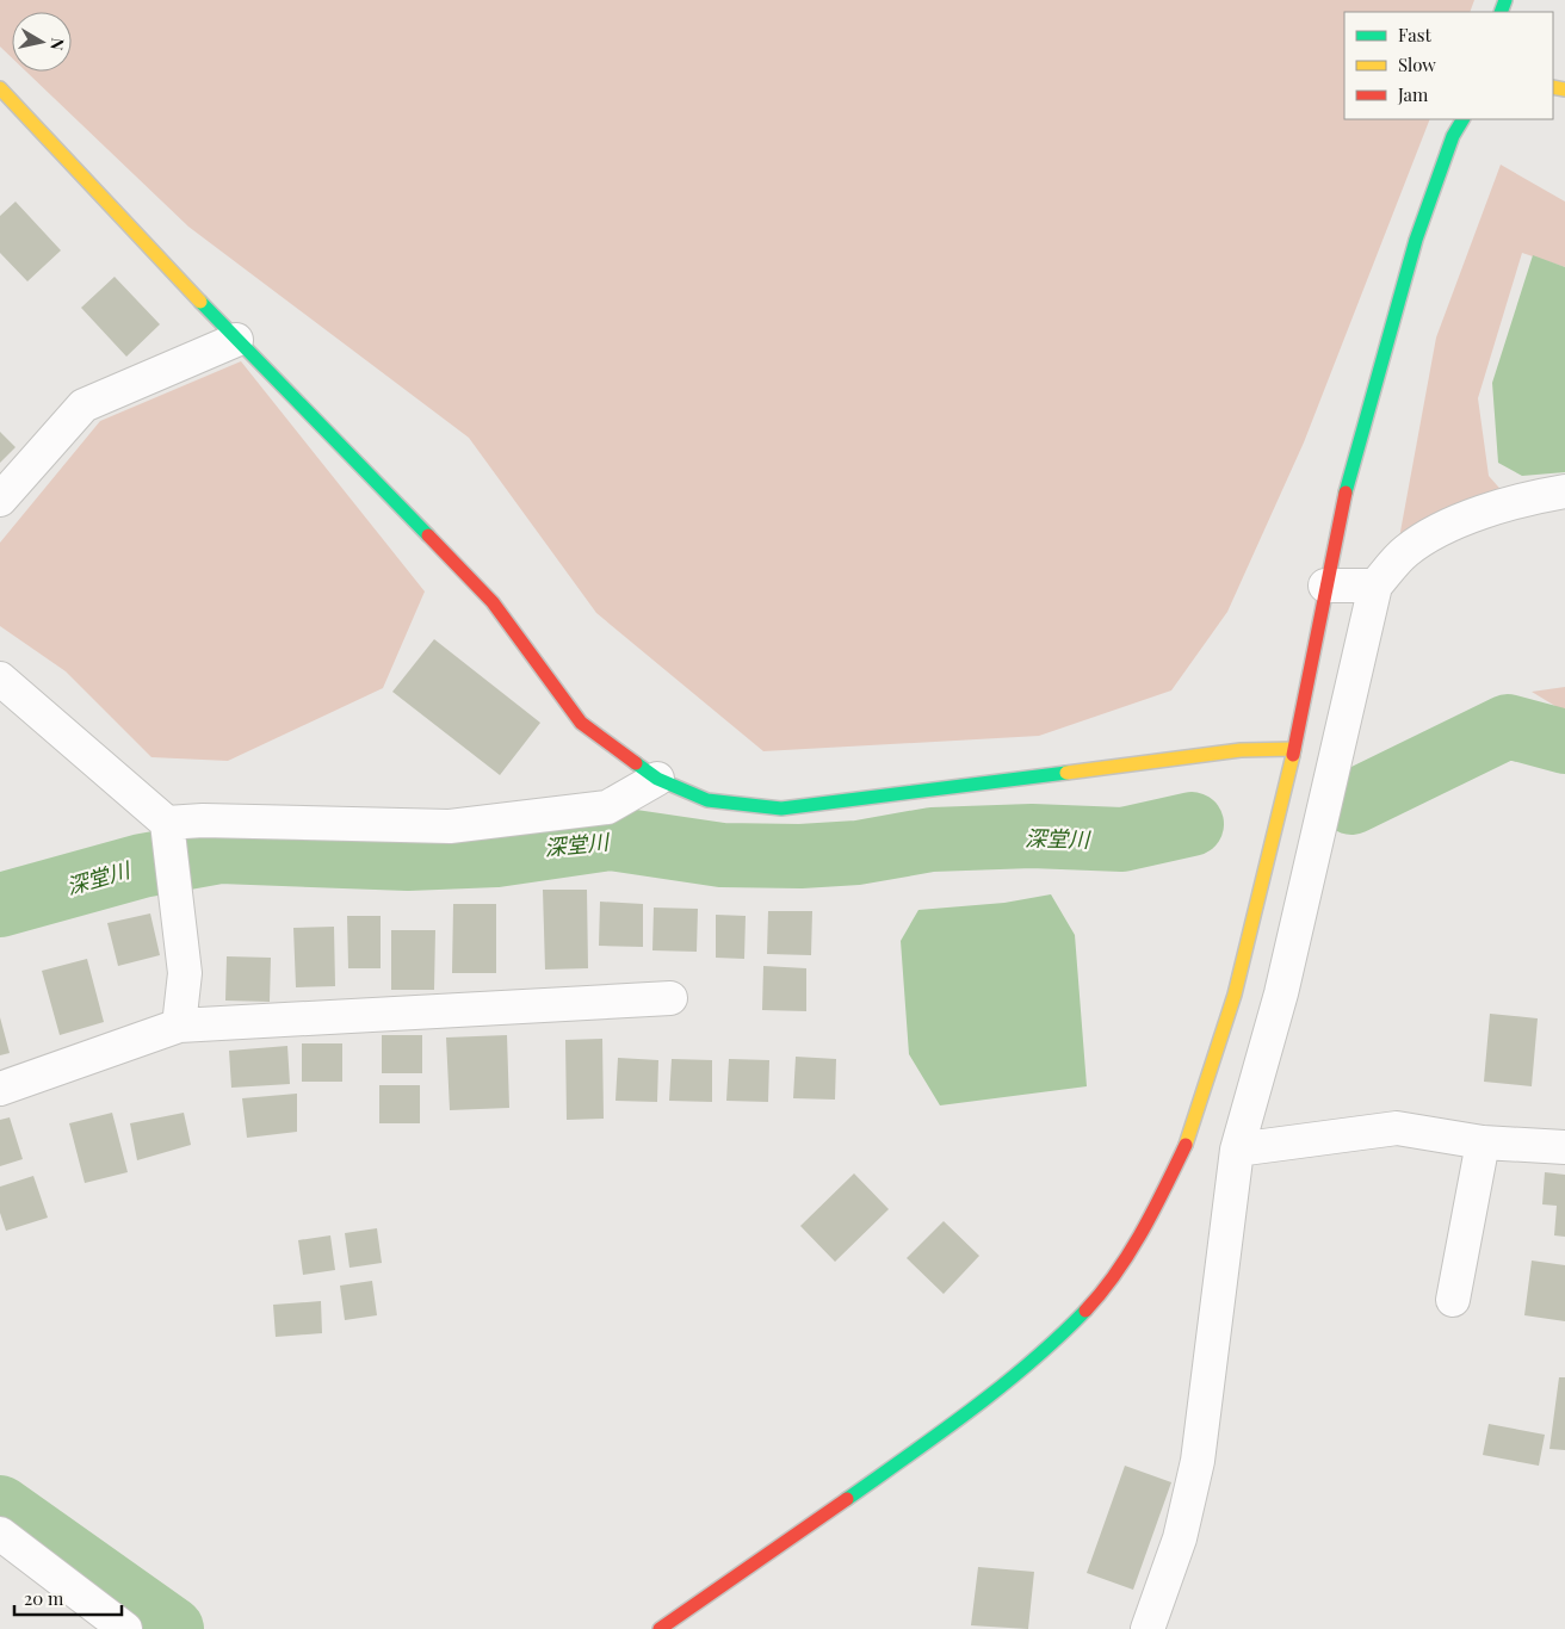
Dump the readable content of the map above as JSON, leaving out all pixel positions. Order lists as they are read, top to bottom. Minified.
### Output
{"water":["深堂川"],"legend":["Fast","Slow","Jam"],"scale_bar":"20 m","north":"right"}
